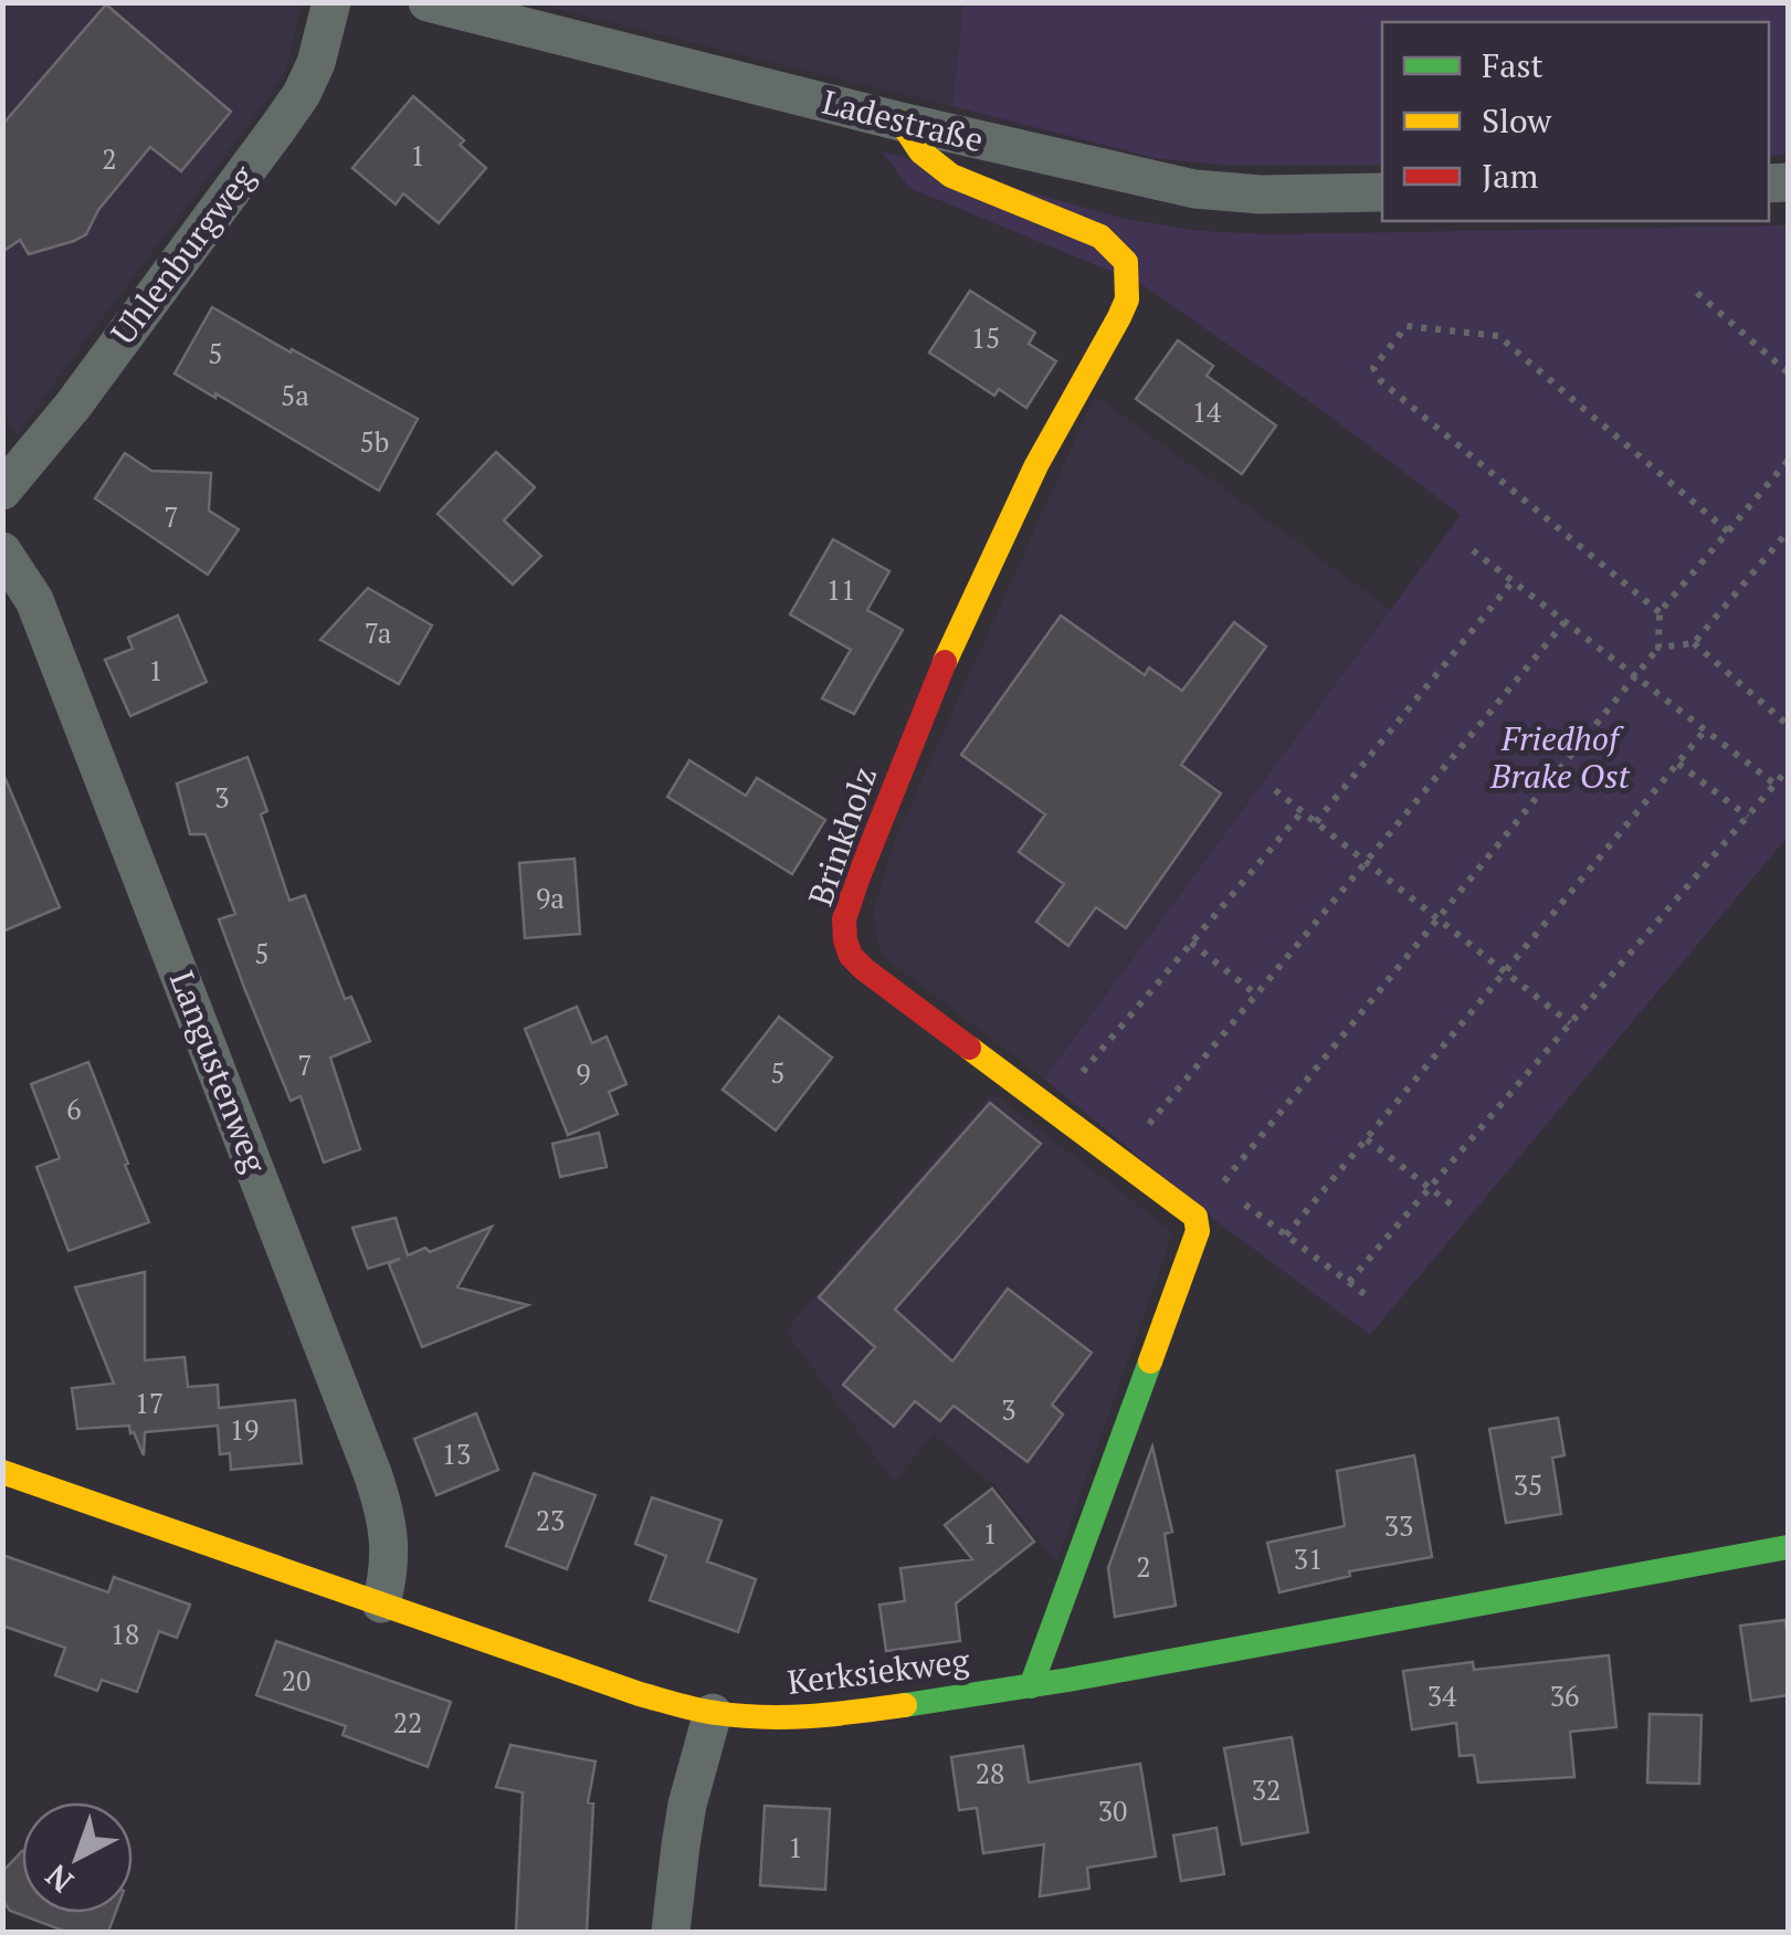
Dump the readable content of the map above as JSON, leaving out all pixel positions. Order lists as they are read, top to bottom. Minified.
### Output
{"streets":{"street":["Ladestraße","Uhlenburgweg","Brinkholz","Langustenweg","Kerksiekweg"]},"crossings":[["Ladestraße","Brinkholz"],["Langustenweg","Kerksiekweg"]],"parks":["Friedhof Brake Ost"],"house_numbers":["1","2","15","5","5a","14","5b","7","11","7a","1","3","9a","5","7","5","9","6","17","3","19","13","35","23","33","1","31","2","18","20","34","36","22","28","32","30","1"],"legend":["Fast","Slow","Jam"],"north":"bottom left"}
